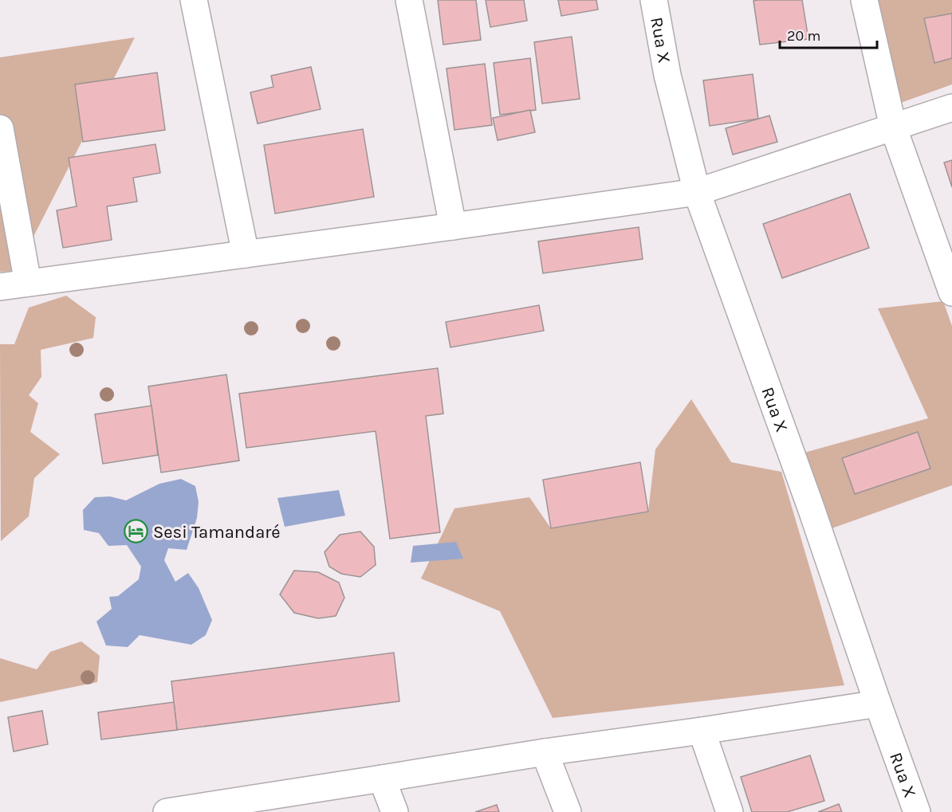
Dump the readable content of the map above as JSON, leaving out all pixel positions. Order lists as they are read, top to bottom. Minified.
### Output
{"streets":{"street":["Rua X"]},"places":{"hotel":["Sesi Tamandaré"]},"scale_bar":"20 m"}
